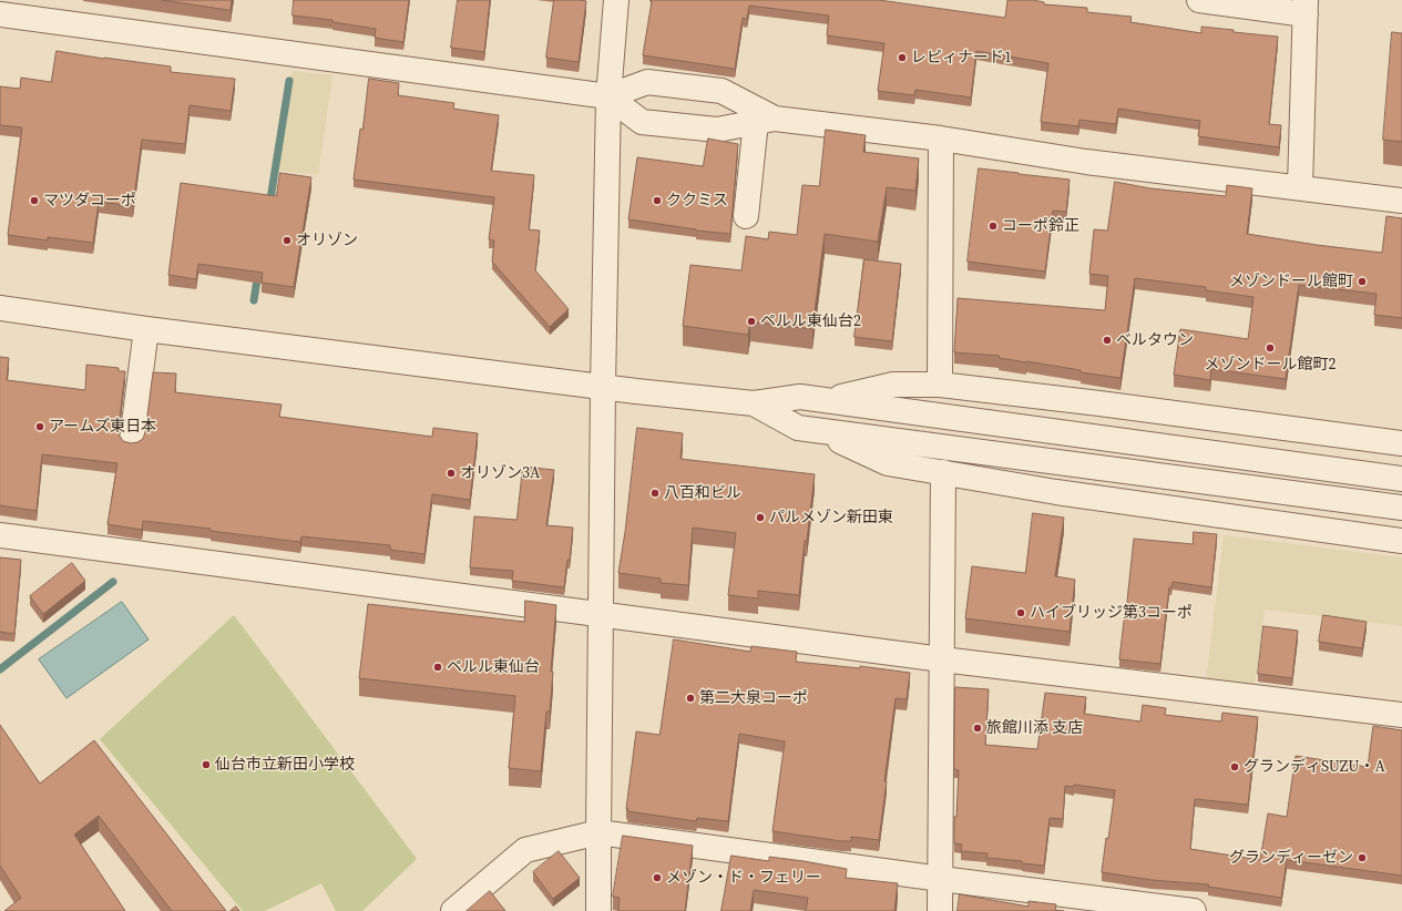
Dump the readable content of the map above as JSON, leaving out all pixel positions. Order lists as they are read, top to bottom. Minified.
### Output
{"places":["レピィナード1","マツダコーポ","ククミス","コーポ鈴正","オリゾン","メゾンドール館町","ペルル東仙台2","ベルタウン","メゾンドール館町2","アームズ東日本","オリゾン3A","八百和ビル","パルメゾン新田東","ハイブリッジ第3コーポ","ペルル東仙台","第二大泉コーポ","旅館川添 支店","仙台市立新田小学校","グランディSUZU・A","グランディーゼン","メゾン・ド・フェリー"]}
